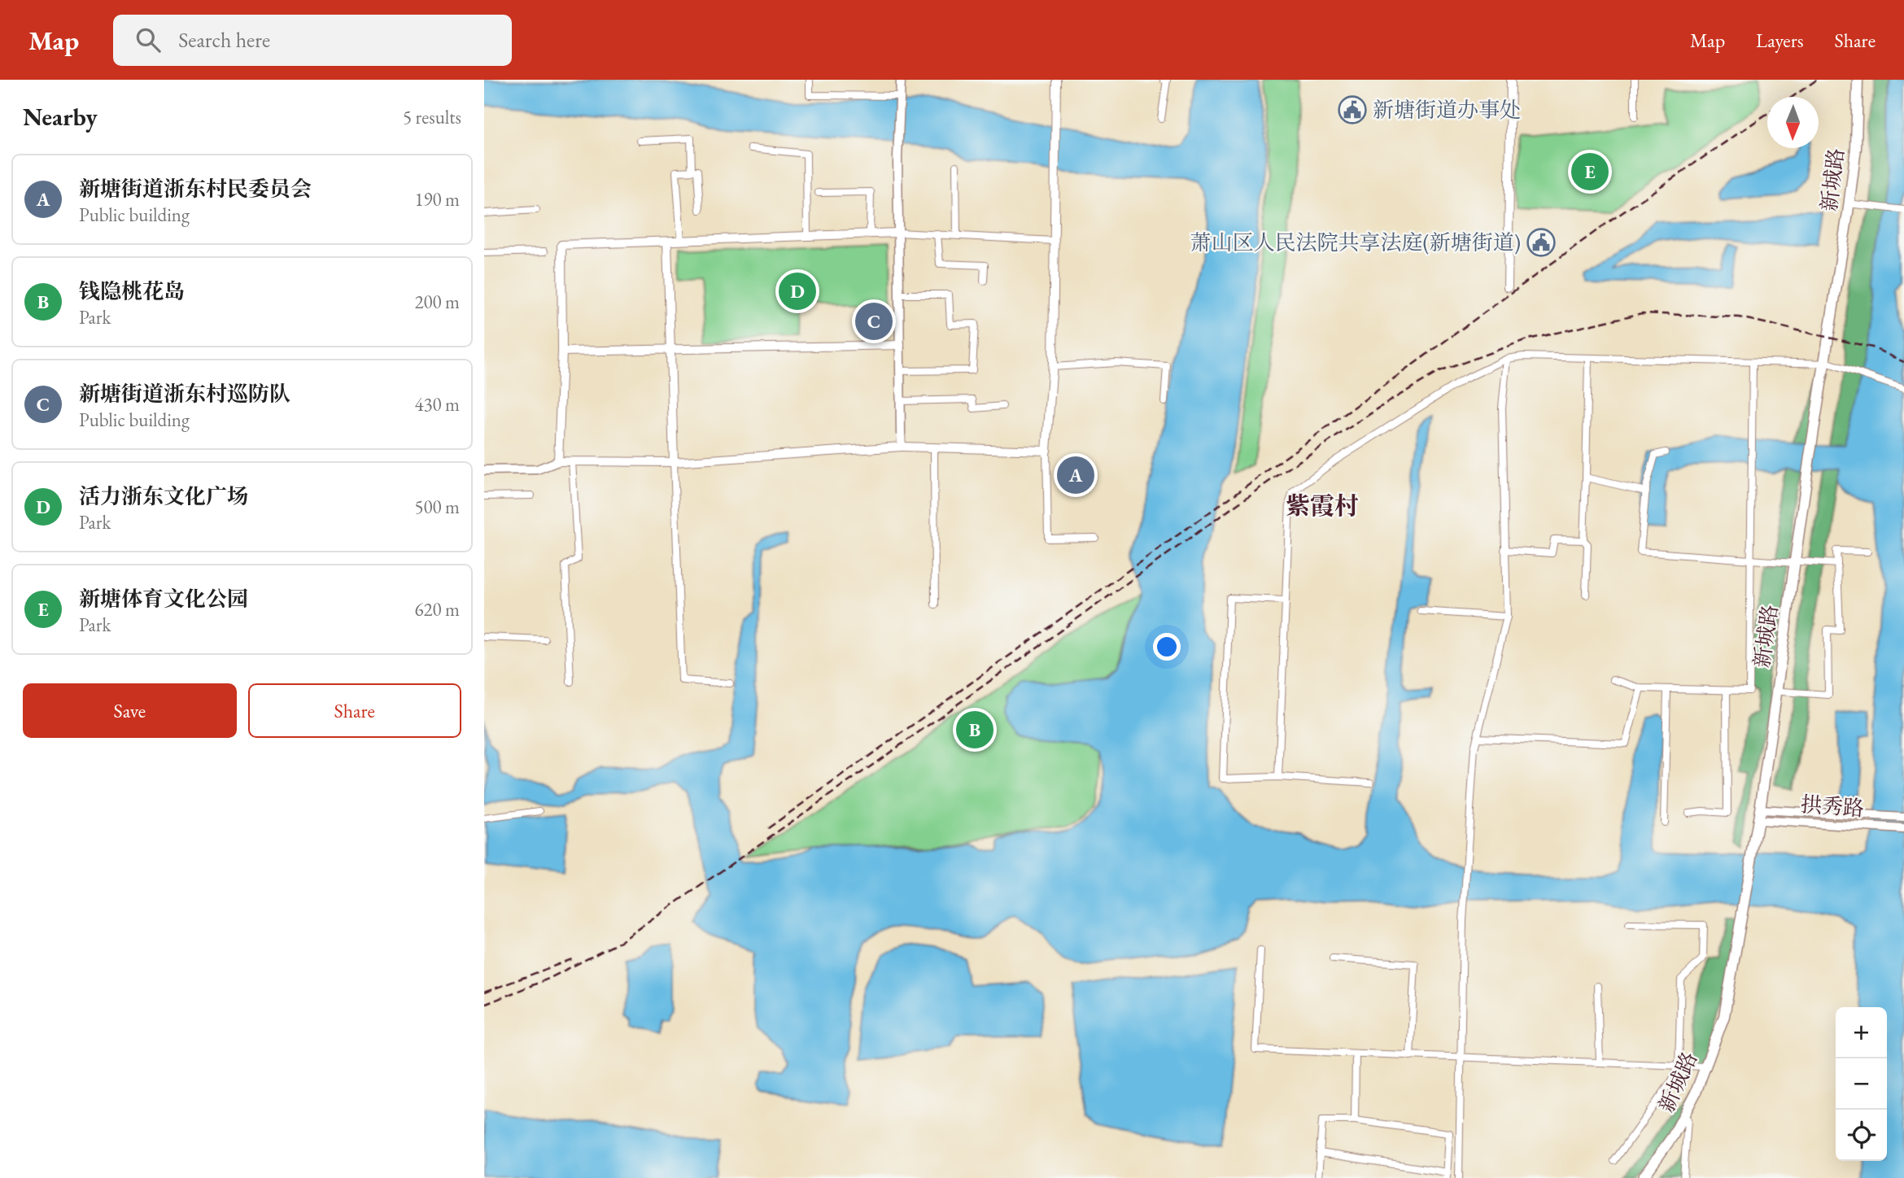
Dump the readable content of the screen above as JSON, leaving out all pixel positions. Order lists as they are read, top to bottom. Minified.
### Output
{"streets":{"main road":["新城路","拱秀路"]},"crossings":[["新城路","拱秀路"]],"districts":["紫霞村"],"places":{"public building":["新塘街道办事处","萧山区人民法院共享法庭(新塘街道)"]},"north":"bottom","page":{"header":"Map","search":"Search here","nav":["Map","Layers","Share"],"heading":["Nearby","5 results"],"pins":["E","D","C","A","B"],"list":[{"mark":"A","name":"新塘街道浙东村民委员会","note":"Public building","value":"190 m"},{"mark":"B","name":"钱隐桃花岛","note":"Park","value":"200 m"},{"mark":"C","name":"新塘街道浙东村巡防队","note":"Public building","value":"430 m"},{"mark":"D","name":"活力浙东文化广场","note":"Park","value":"500 m"},{"mark":"E","name":"新塘体育文化公园","note":"Park","value":"620 m"}],"buttons":["Save","Share"],"map_buttons":["+","−"]}}
